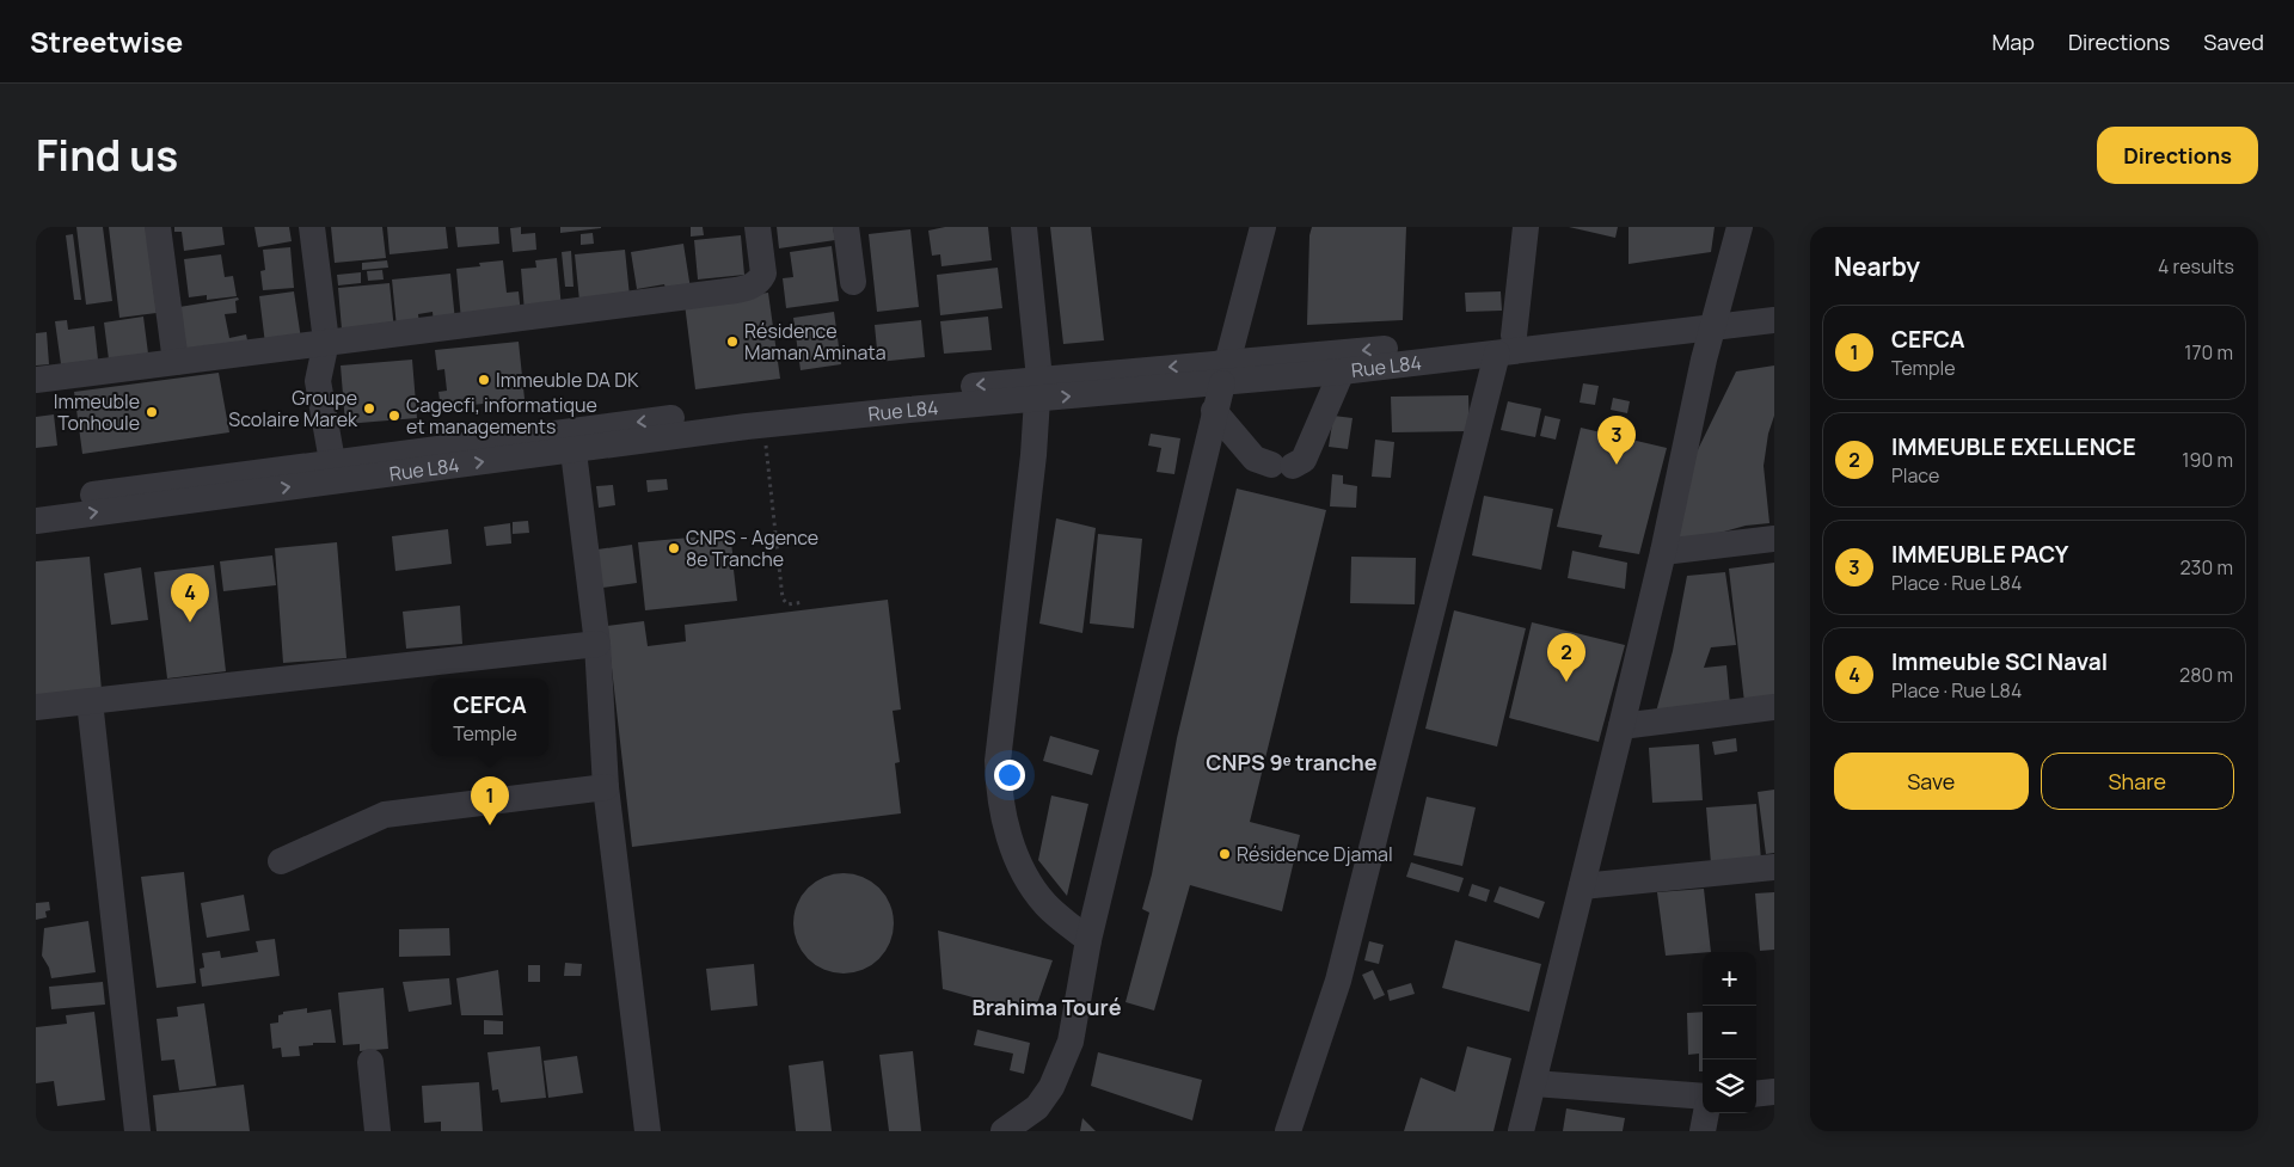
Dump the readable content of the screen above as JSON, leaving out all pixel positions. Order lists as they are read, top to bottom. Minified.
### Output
{"streets":{"street":["Rue L84"]},"districts":["CNPS 9ᵉ tranche","Brahima Touré"],"places":["Résidence Maman Aminata","Immeuble DA DK","Groupe Scolaire Marek","Immeuble Tonhoule","Cagecfi, informatique et managements","CNPS - Agence 8e Tranche","Résidence Djamal"],"page":{"header":"Streetwise","nav":["Map","Directions","Saved"],"title":"Find us","buttons":["Directions",["Save","Share"]],"heading":["Nearby","4 results"],"list":[{"mark":"1","name":"CEFCA","note":"Temple","value":"170 m"},{"mark":"2","name":"IMMEUBLE EXELLENCE","note":"Place","value":"190 m"},{"mark":"3","name":"IMMEUBLE PACY","note":"Place · Rue L84","value":"230 m"},{"mark":"4","name":"Immeuble SCI Naval","note":"Place · Rue L84","value":"280 m"}],"pins":["3","4","2","1"],"popup":["CEFCA","Temple"],"map_buttons":["+","−"]}}
